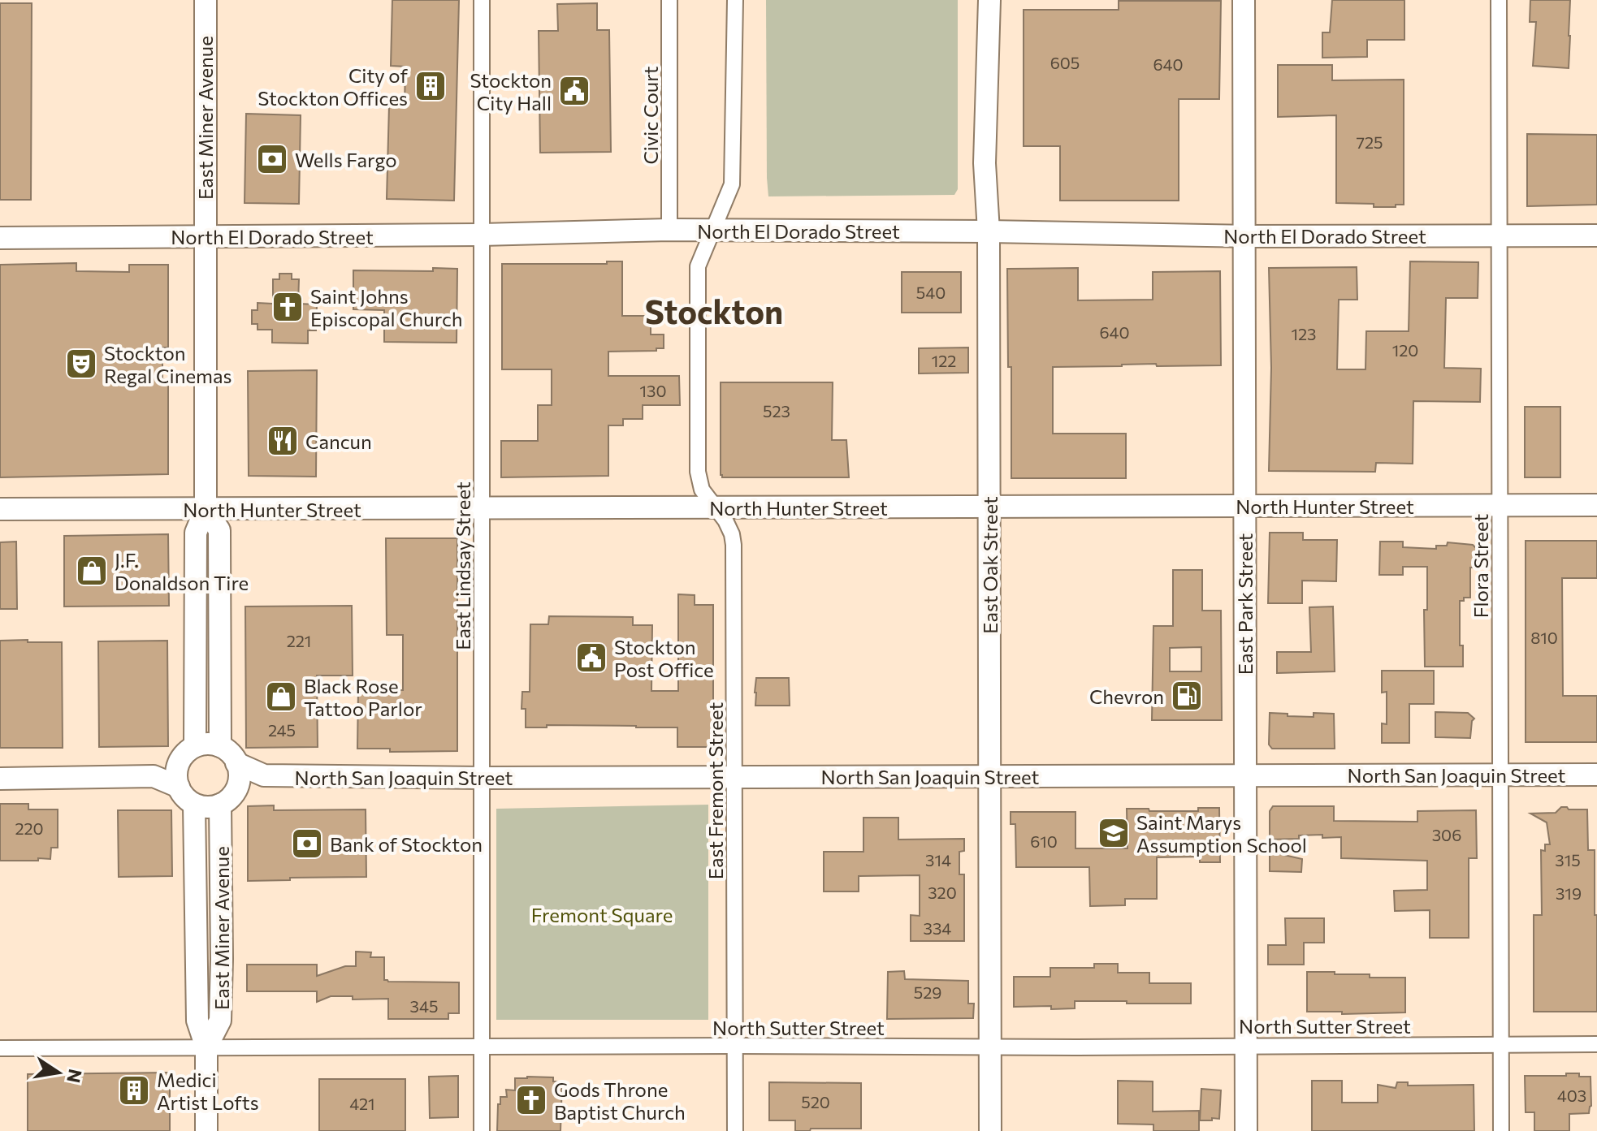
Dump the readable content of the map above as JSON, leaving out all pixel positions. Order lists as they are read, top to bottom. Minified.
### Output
{"streets":{"street":["Civic Court","East Miner Avenue","North El Dorado Street","North Hunter Street","East Oak Street","East Lindsay Street","Flora Street","East Park Street","North San Joaquin Street","East Fremont Street","North Sutter Street"]},"crossings":[["Civic Court","North El Dorado Street"],["East Miner Avenue","North El Dorado Street"],["East Miner Avenue","North Hunter Street"],["East Miner Avenue","North San Joaquin Street"],["East Miner Avenue","North Sutter Street"],["North El Dorado Street","East Oak Street"],["North El Dorado Street","East Lindsay Street"],["North El Dorado Street","Flora Street"],["North El Dorado Street","East Park Street"],["North El Dorado Street","East Fremont Street"],["North Hunter Street","East Oak Street"],["North Hunter Street","East Lindsay Street"],["North Hunter Street","Flora Street"],["North Hunter Street","East Park Street"],["North Hunter Street","East Fremont Street"],["East Oak Street","North San Joaquin Street"],["East Oak Street","North Sutter Street"],["East Lindsay Street","North San Joaquin Street"],["East Lindsay Street","North Sutter Street"],["Flora Street","North San Joaquin Street"],["Flora Street","North Sutter Street"],["East Park Street","North San Joaquin Street"],["East Park Street","North Sutter Street"],["North San Joaquin Street","East Fremont Street"],["East Fremont Street","North Sutter Street"]],"districts":["Stockton"],"parks":["Fremont Square"],"places":{"building":["City of Stockton Offices","Medici Artist Lofts"],"public building":["Stockton City Hall","Stockton Post Office"],"bank":["Wells Fargo","Bank of Stockton"],"church":["Saint Johns Episcopal Church","Gods Throne Baptist Church"],"theatre":["Stockton Regal Cinemas"],"restaurant":["Cancun"],"shop":["J.F. Donaldson Tire","Black Rose Tattoo Parlor"],"fuel station":["Chevron"],"school or university":["Saint Marys Assumption School"]},"house_numbers":["605","640","725","540","640","123","120","122","130","523","810","221","245","220","306","610","314","315","320","319","334","529","345","403","520","421"],"north":"right"}
